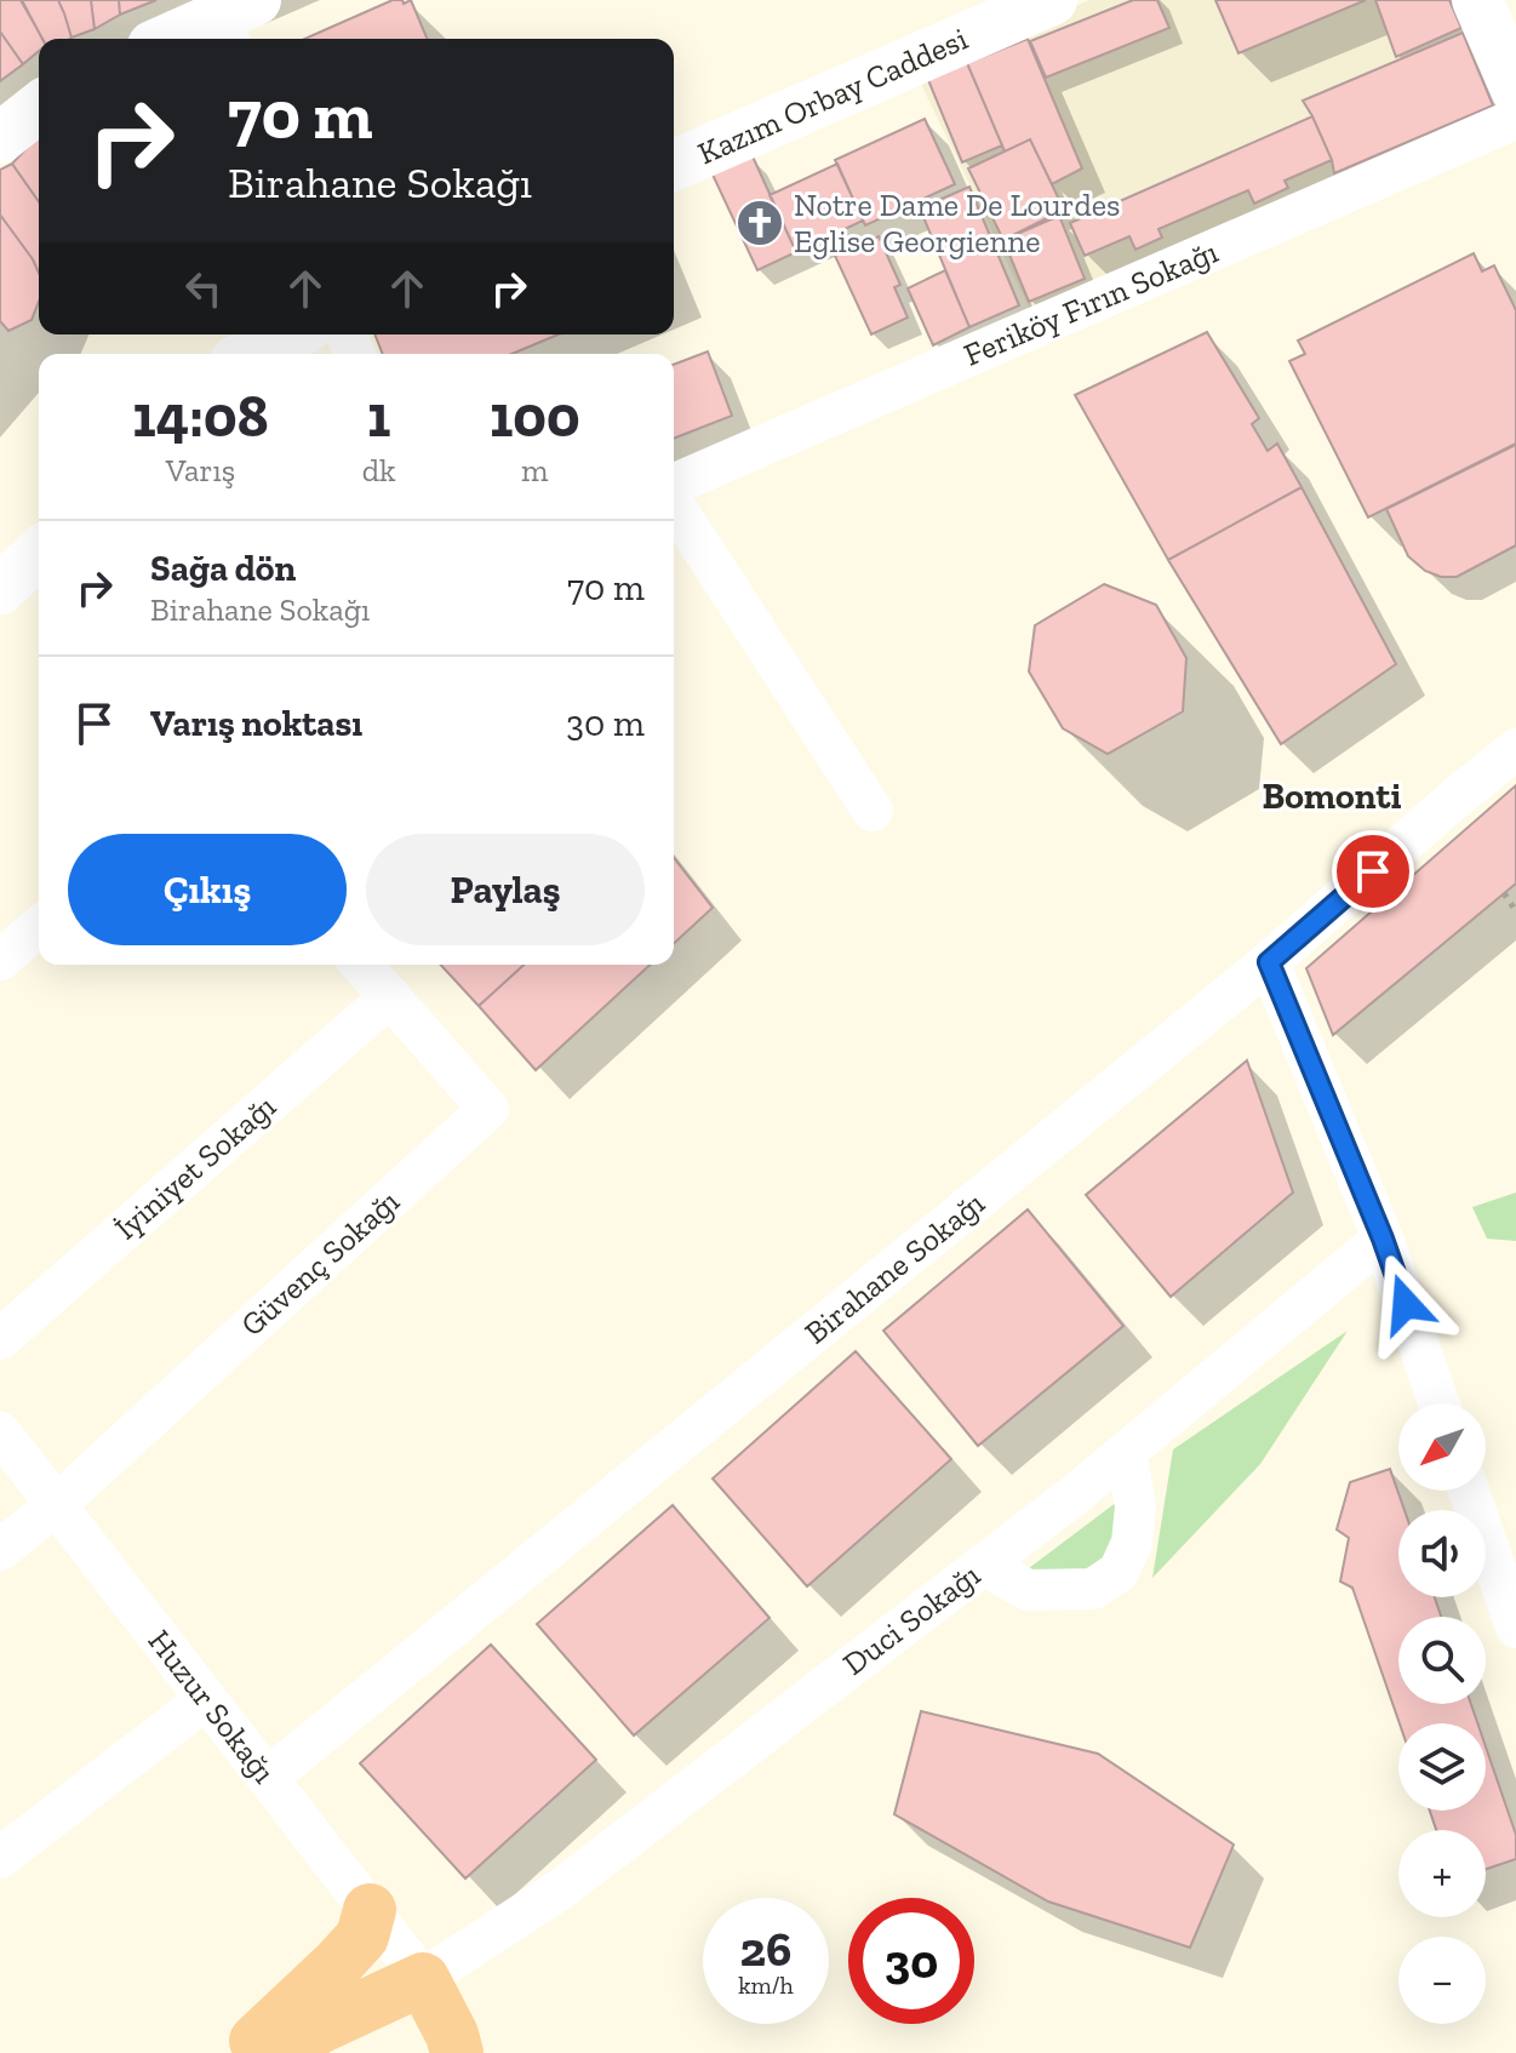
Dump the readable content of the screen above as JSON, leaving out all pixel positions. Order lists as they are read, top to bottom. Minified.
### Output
{"streets":{"street":["Kazım Orbay Caddesi","Feriköy Fırın Sokağı","İyiniyet Sokağı","Güvenç Sokağı","Birahane Sokağı","Duci Sokağı","Huzur Sokağı"]},"crossings":[["İyiniyet Sokağı","Güvenç Sokağı"],["Güvenç Sokağı","Huzur Sokağı"],["Birahane Sokağı","Huzur Sokağı"],["Duci Sokağı","Huzur Sokağı"]],"districts":["Bomonti"],"places":{"church":["Notre Dame De Lourdes Eglise Georgienne"]},"north":"bottom left","page":{"turn":["70 m","Birahane Sokağı"],"eta":["14:08","Varış","1","dk","100","m"],"list":[{"name":"Sağa dön","note":"Birahane Sokağı","value":"70 m"},{"name":"Varış noktası","value":"30 m"}],"buttons":["Çıkış","Paylaş"],"map_buttons":["+","−"],"speed":"26 km/h","limit":"30"}}
